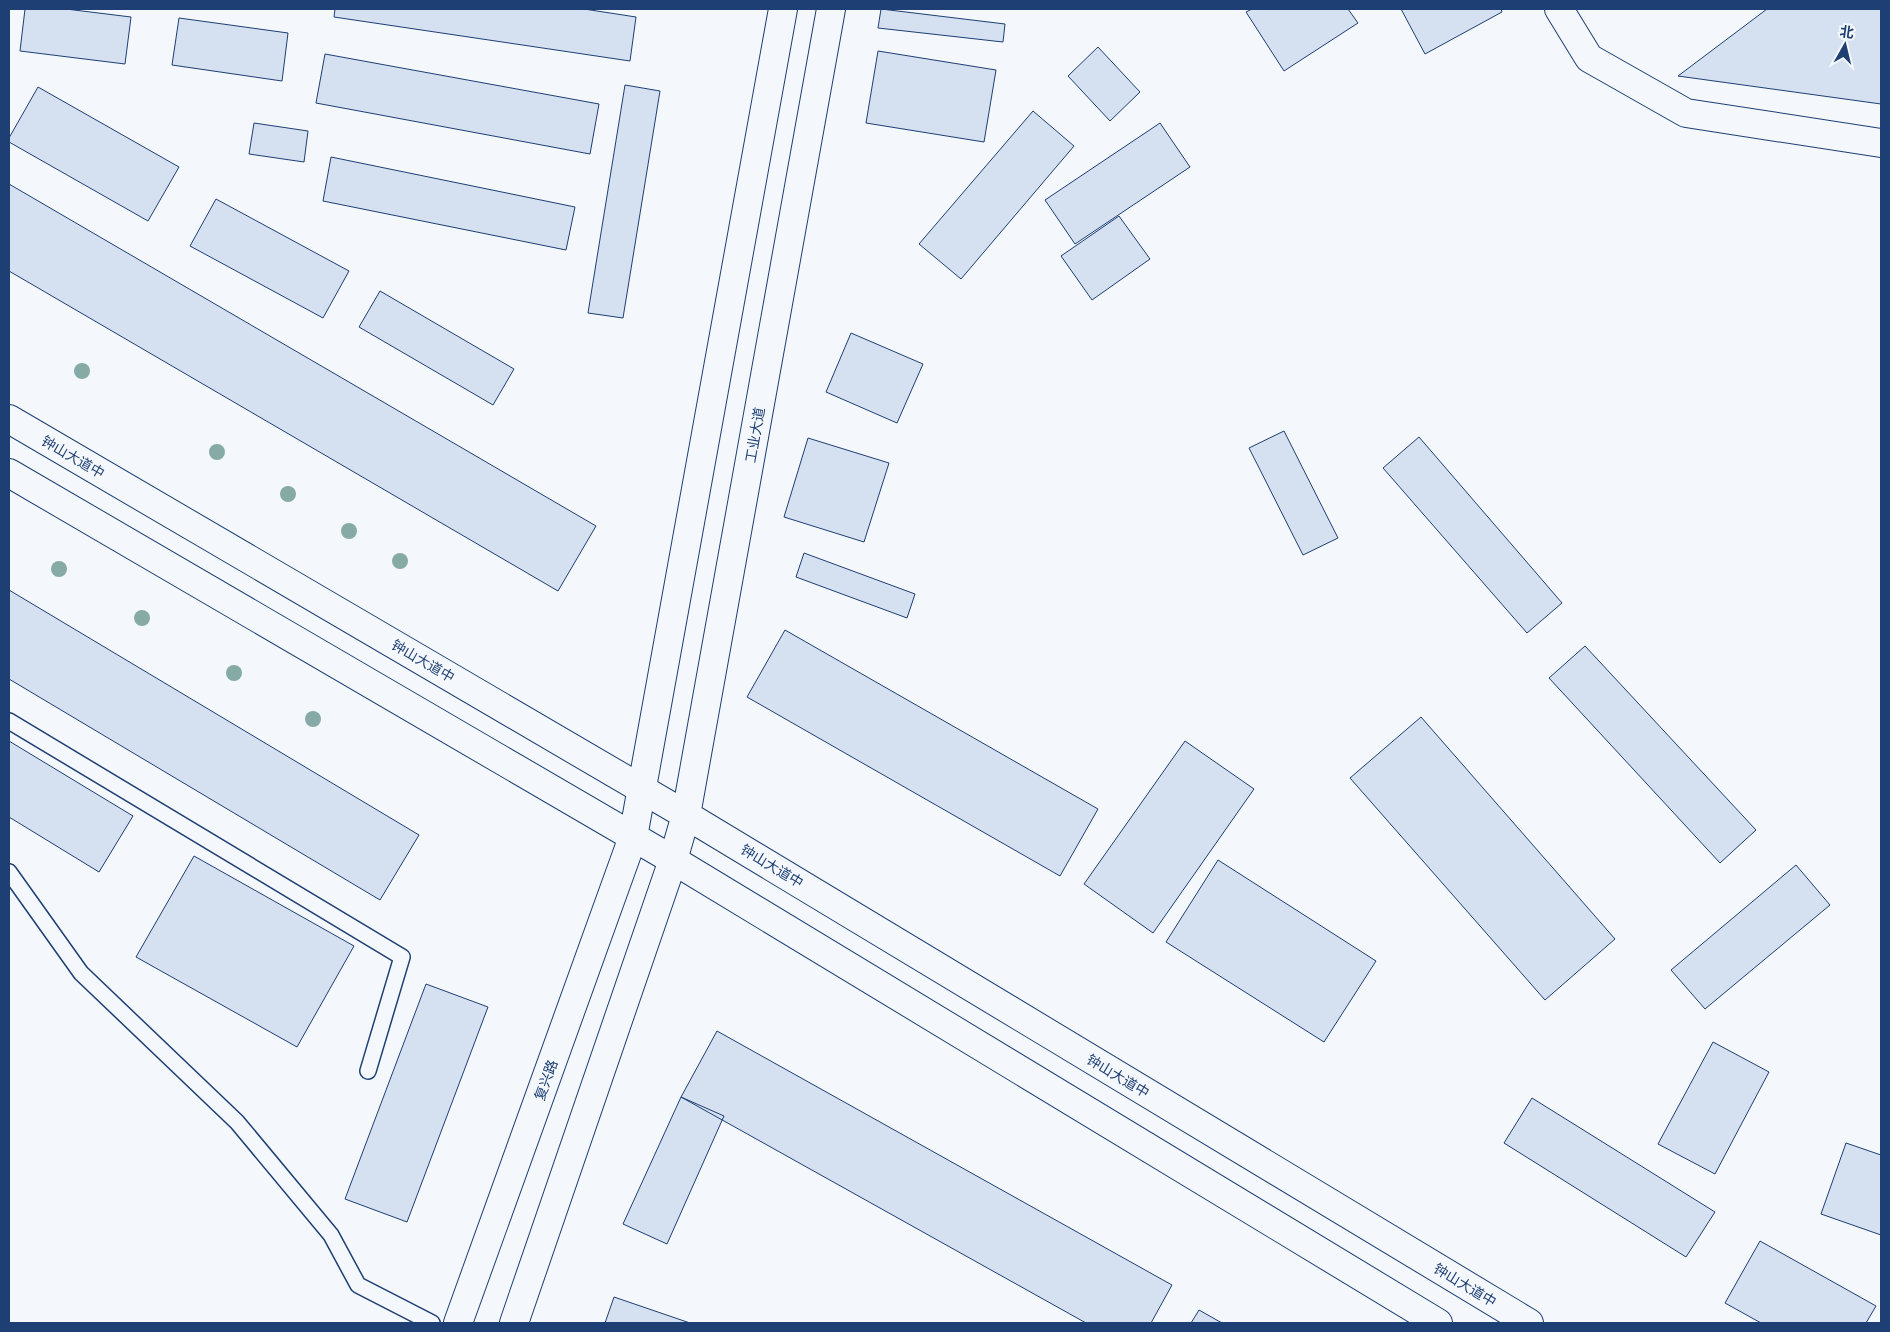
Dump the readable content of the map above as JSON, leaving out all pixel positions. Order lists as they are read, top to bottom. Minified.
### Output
{"streets":{"main road":["工业大道","钟山大道中","复兴路"]},"crossings":[["工业大道","钟山大道中"]],"north":"top"}
